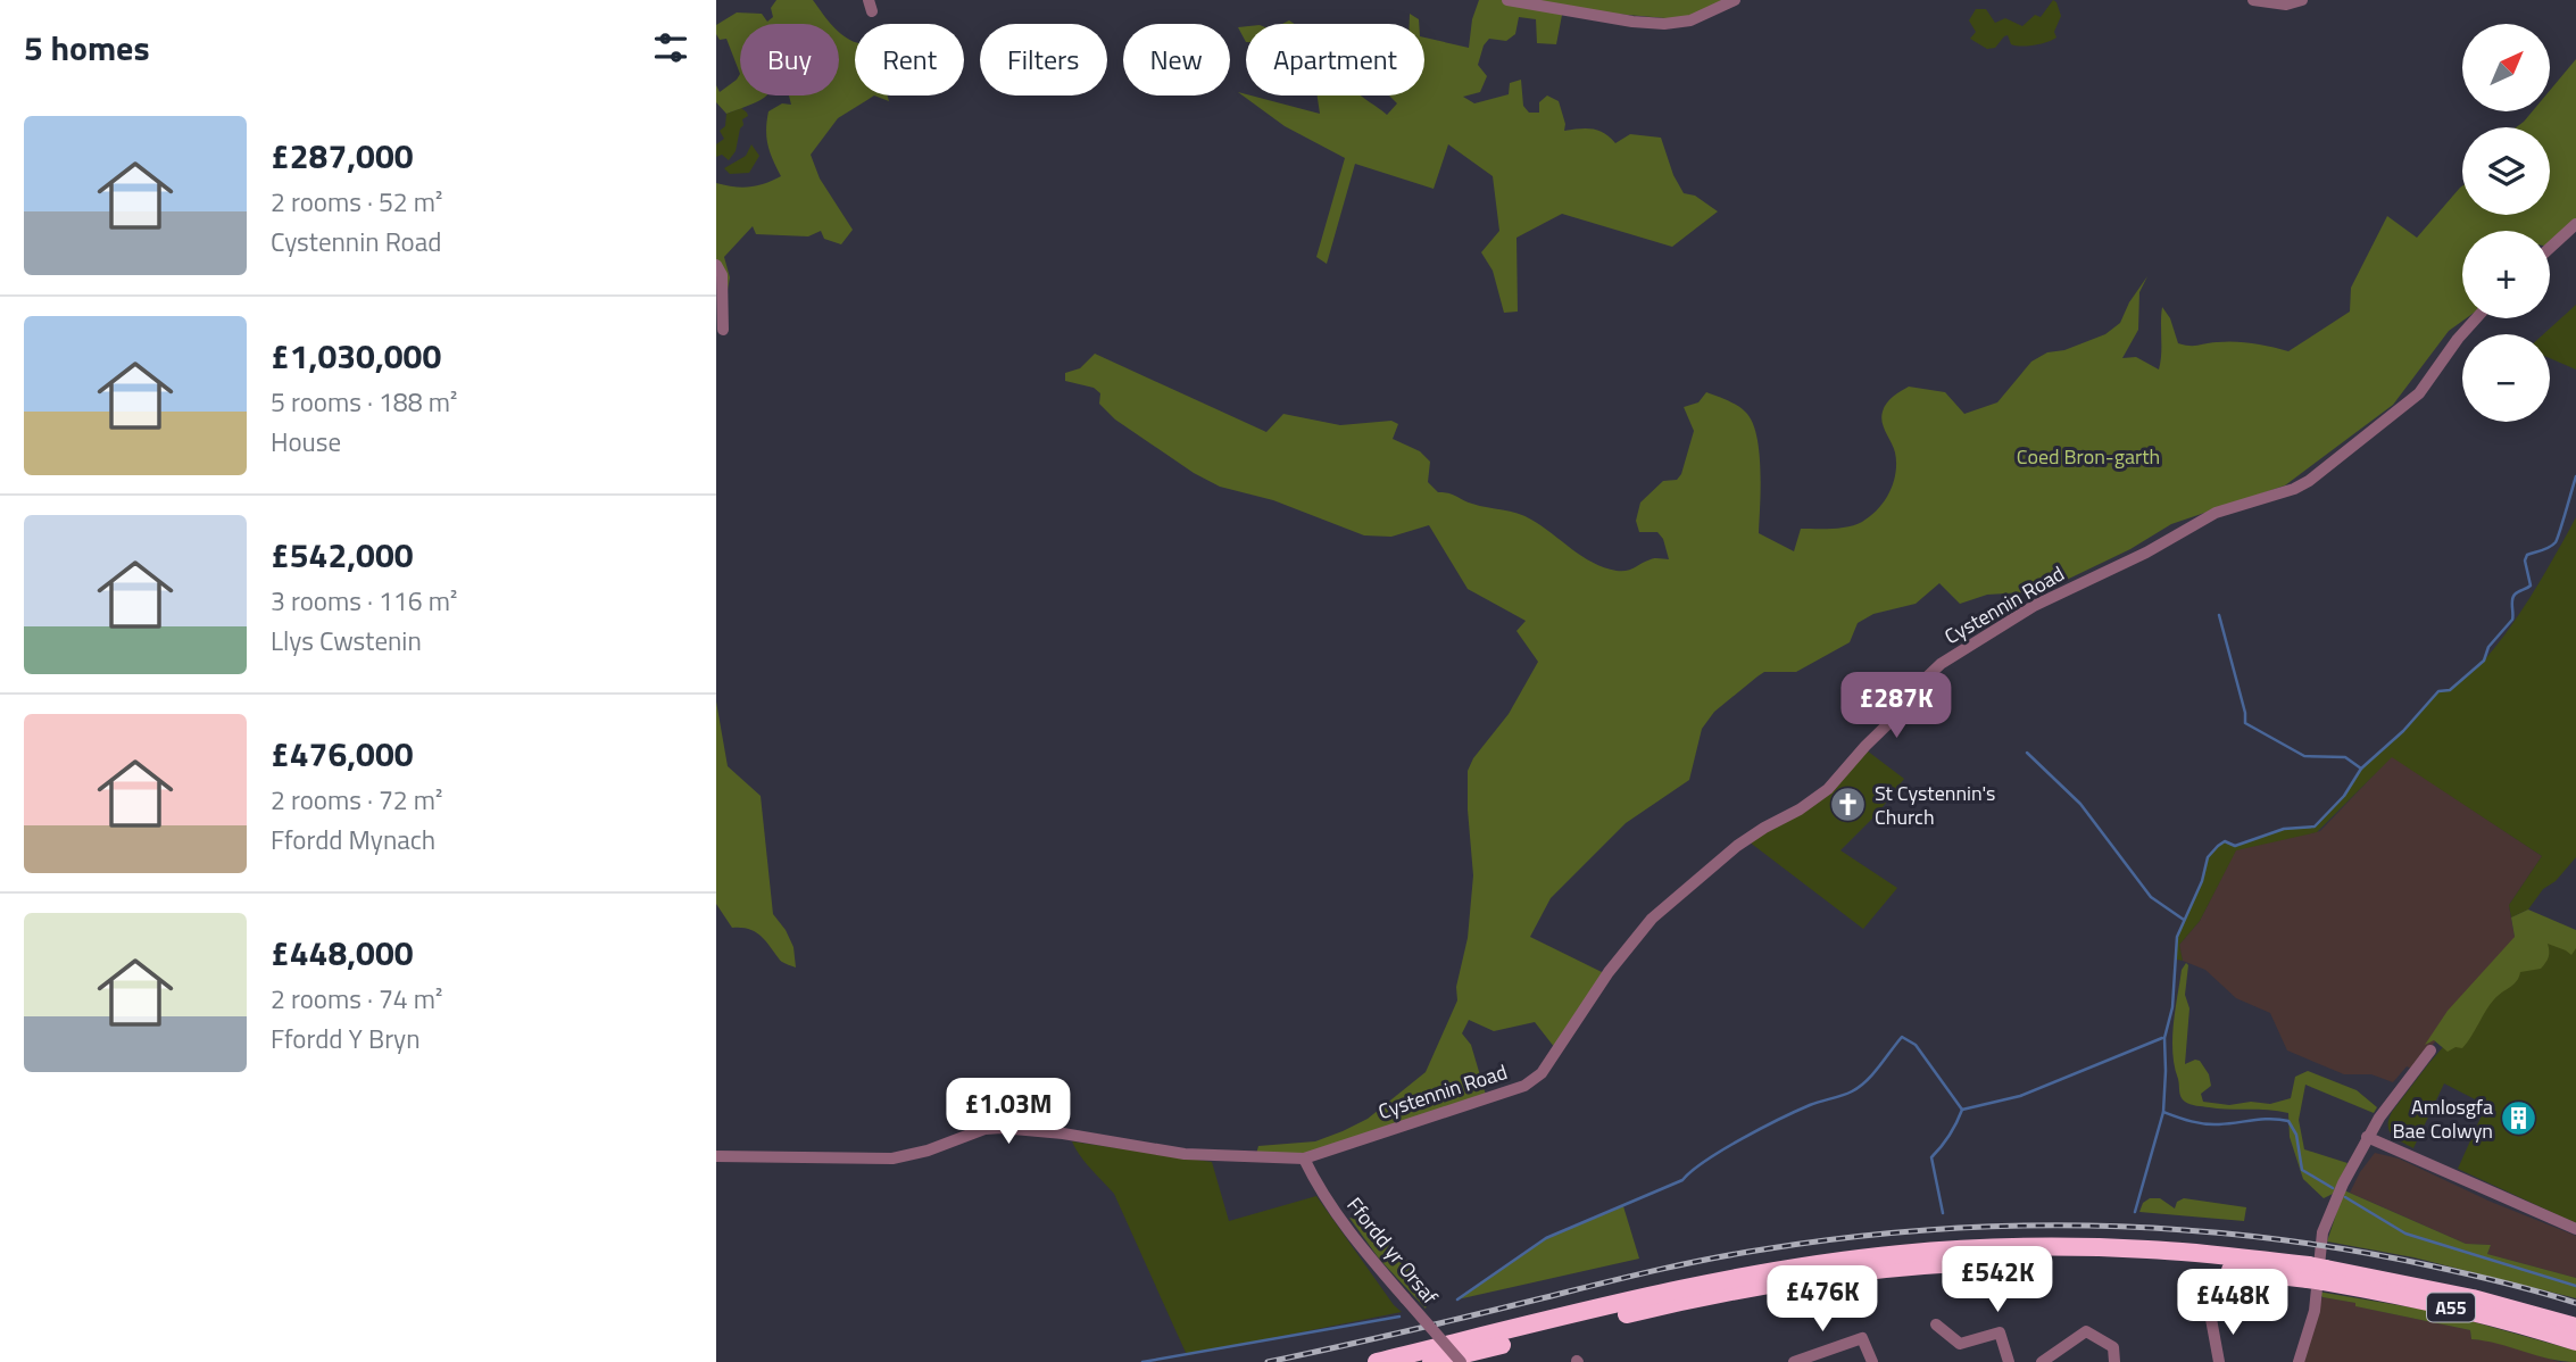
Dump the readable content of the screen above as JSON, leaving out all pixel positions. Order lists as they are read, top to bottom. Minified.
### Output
{"streets":{"highway":["A55"],"street":["Cystennin Road","Ffordd yr Orsaf"]},"crossings":[["Cystennin Road","Ffordd yr Orsaf"]],"parks":["Coed Bron-garth"],"places":{"church":["St Cystennin's Church"],"building":["Amlosgfa Bae Colwyn"]},"north":"top right","page":{"heading":"5 homes","map_buttons":["+","−"],"chip":["Buy","Rent","Filters","New","Apartment"],"list":[{"name":"£287,000","note":"2 rooms · 52 m² · Cystennin Road"},{"name":"£1,030,000","note":"5 rooms · 188 m² · House"},{"name":"£542,000","note":"3 rooms · 116 m² · Llys Cwstenin"},{"name":"£476,000","note":"2 rooms · 72 m² · Ffordd Mynach"},{"name":"£448,000","note":"2 rooms · 74 m² · Ffordd Y Bryn"}],"price":["£287K","£1.03M","£542K","£476K","£448K"]}}
